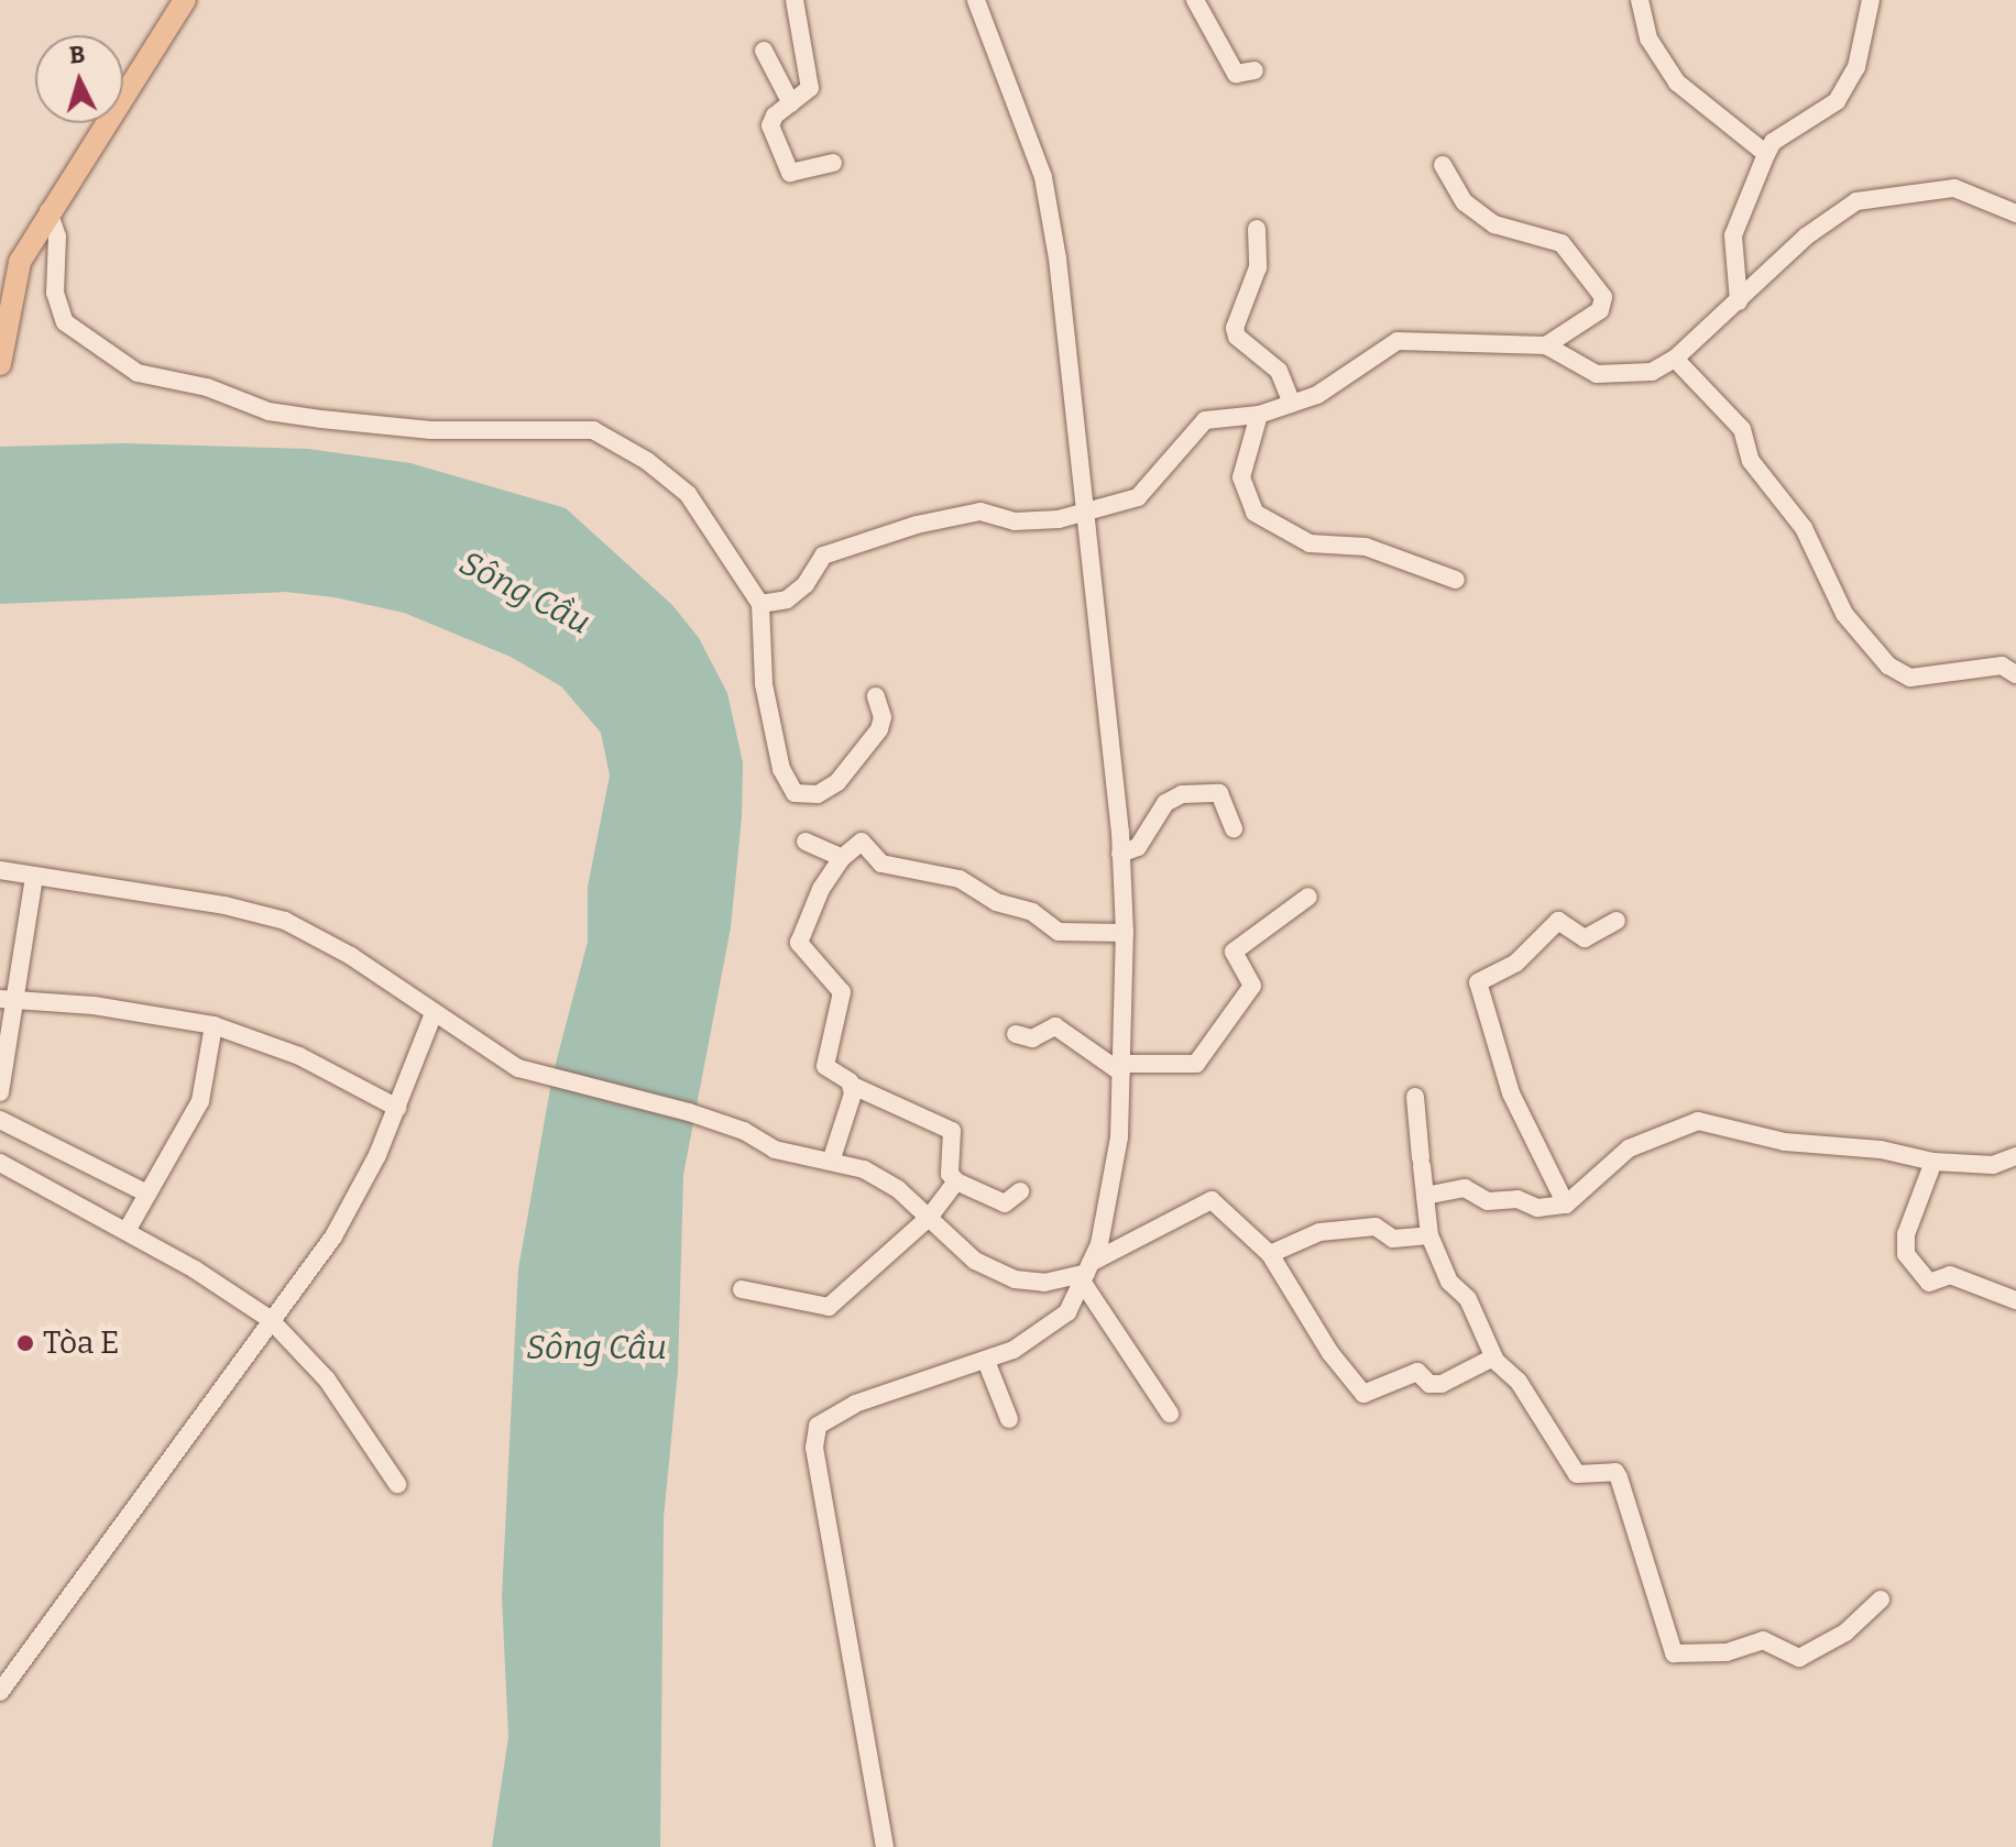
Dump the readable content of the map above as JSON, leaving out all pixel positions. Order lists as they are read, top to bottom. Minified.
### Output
{"water":["Sông Cầu"],"places":["Tòa E"],"north":"top"}
